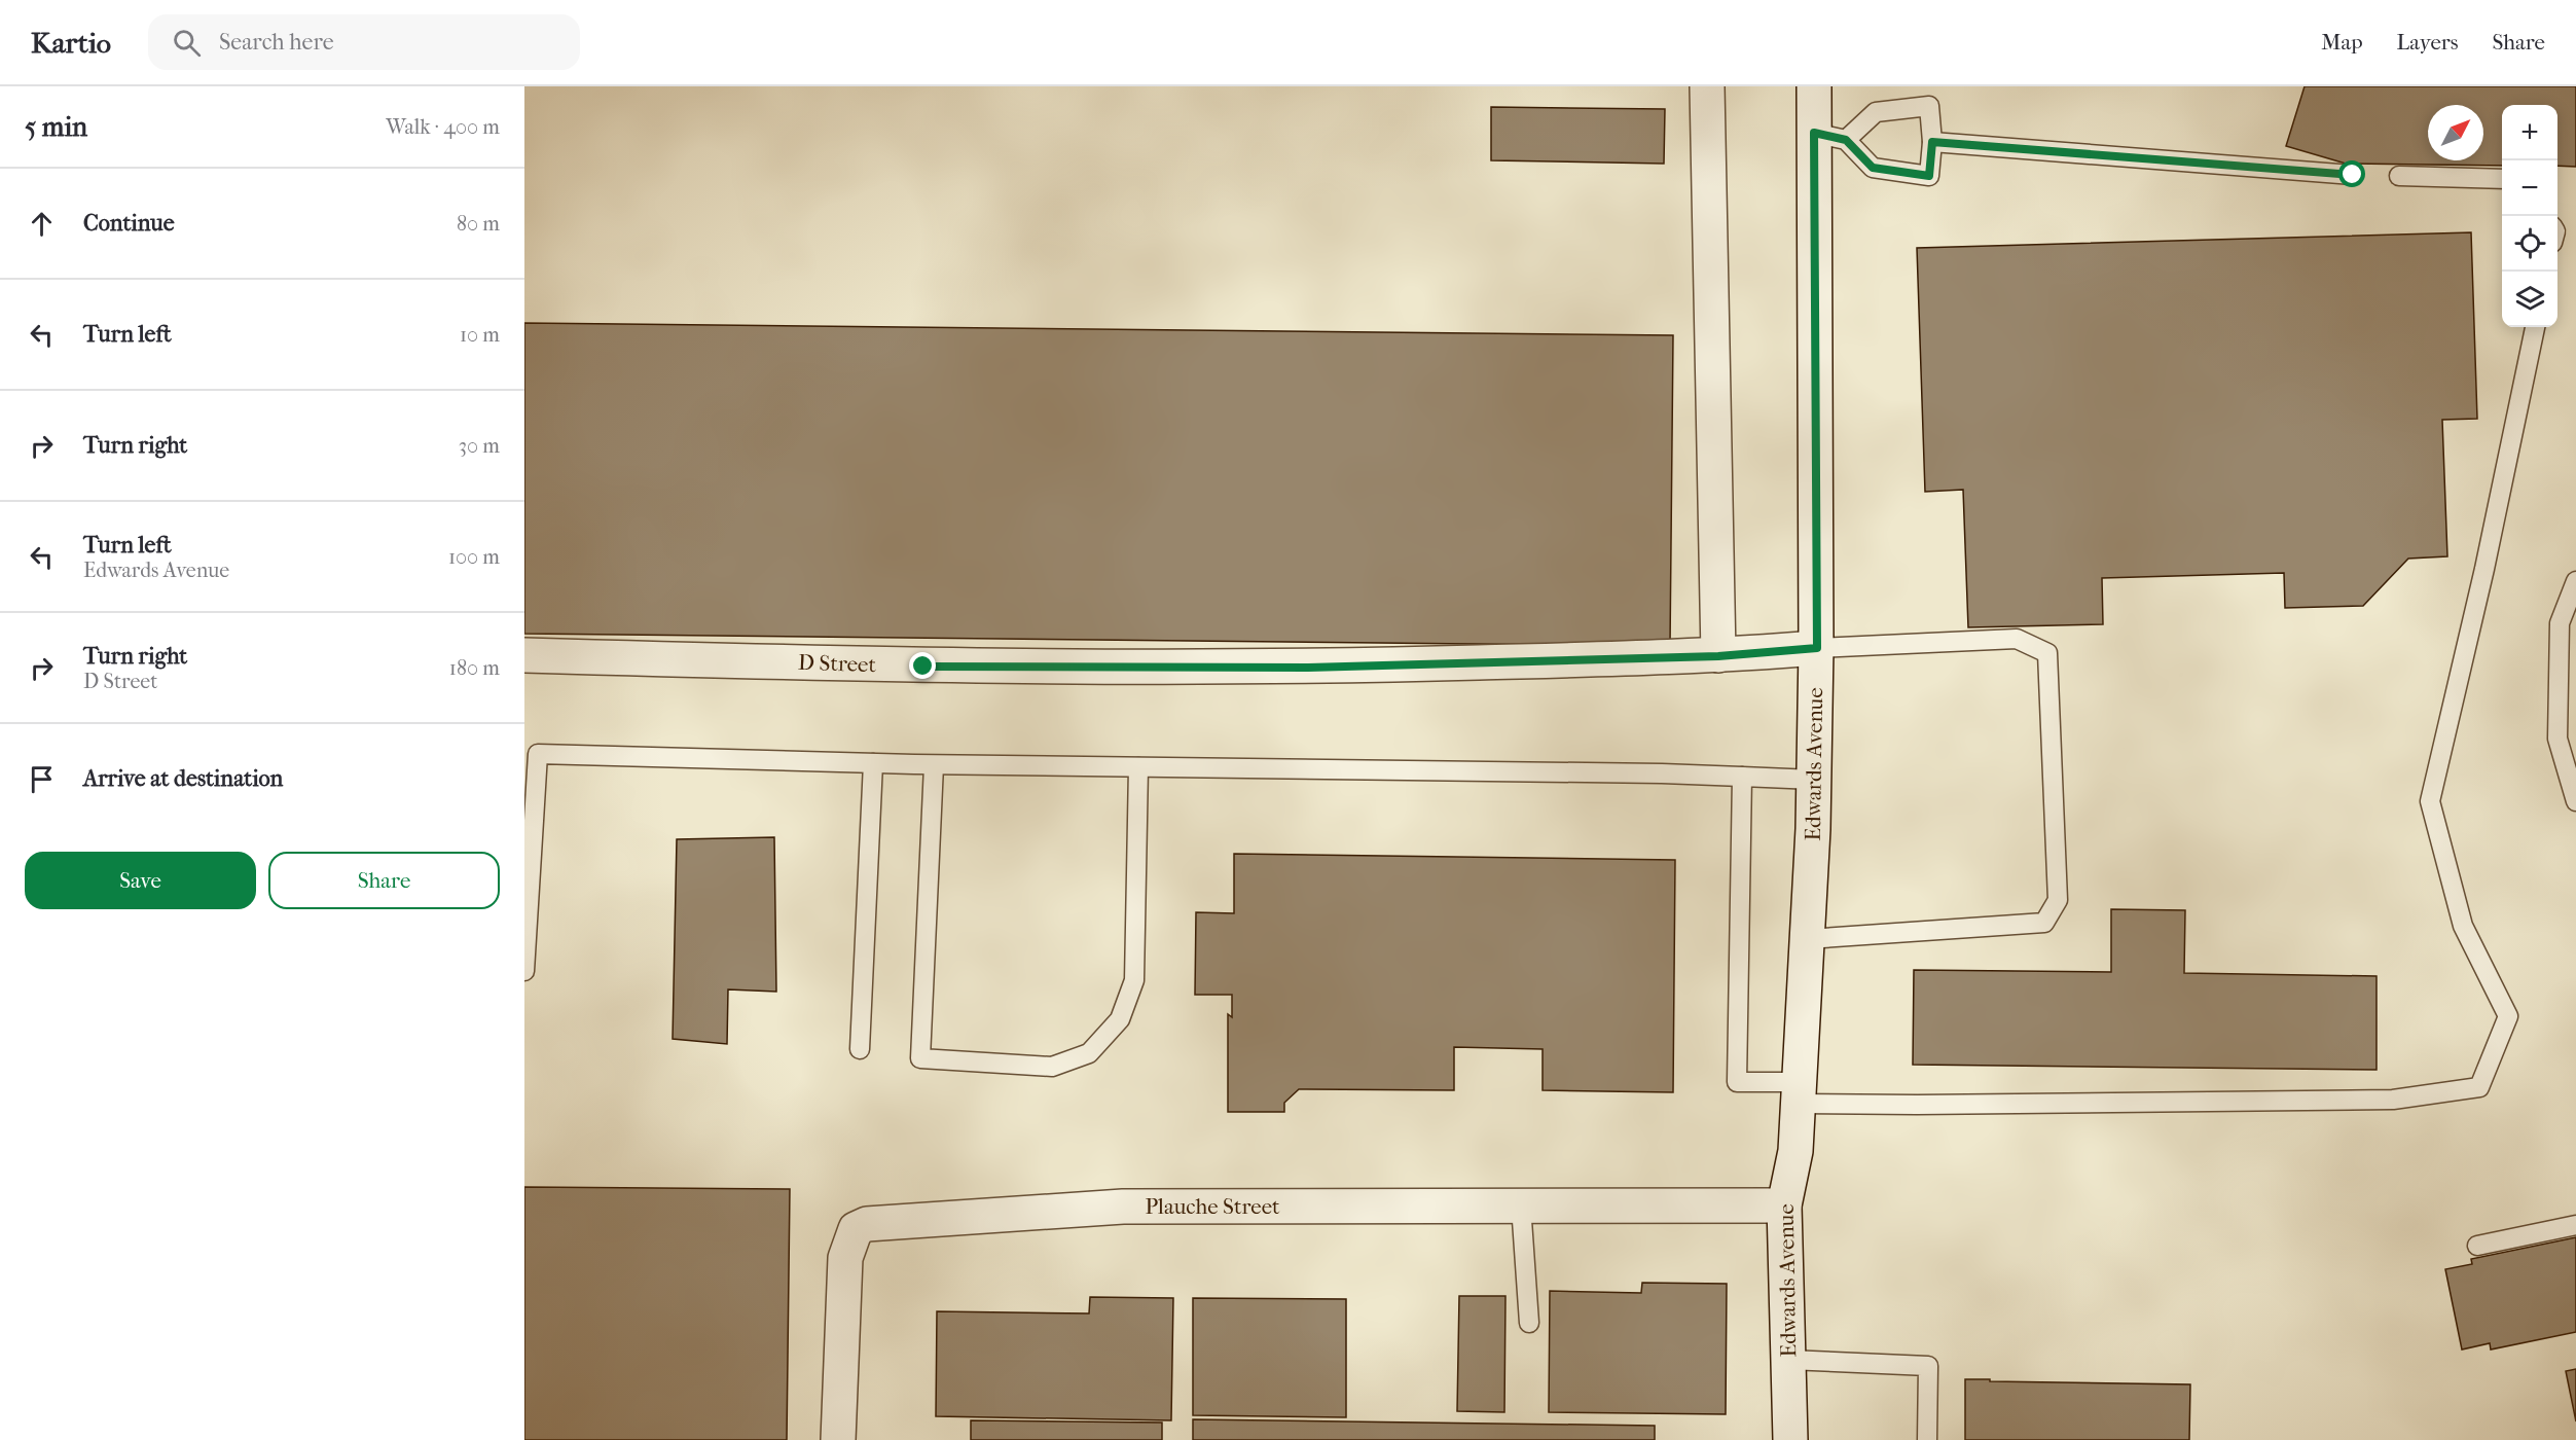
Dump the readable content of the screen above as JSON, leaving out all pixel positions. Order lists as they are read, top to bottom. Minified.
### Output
{"streets":{"street":["D Street","Edwards Avenue","Plauche Street"]},"crossings":[["D Street","Edwards Avenue"],["Edwards Avenue","Plauche Street"]],"north":"top right","page":{"header":"Kartio","search":"Search here","nav":["Map","Layers","Share"],"heading":["5 min","Walk · 400 m"],"map_buttons":["+","−"],"list":[["Continue","80 m"],["Turn left","10 m"],["Turn right","30 m"],["Turn left","Edwards Avenue","100 m"],["Turn right","D Street","180 m"],"Arrive at destination"],"buttons":["Save","Share"]}}
